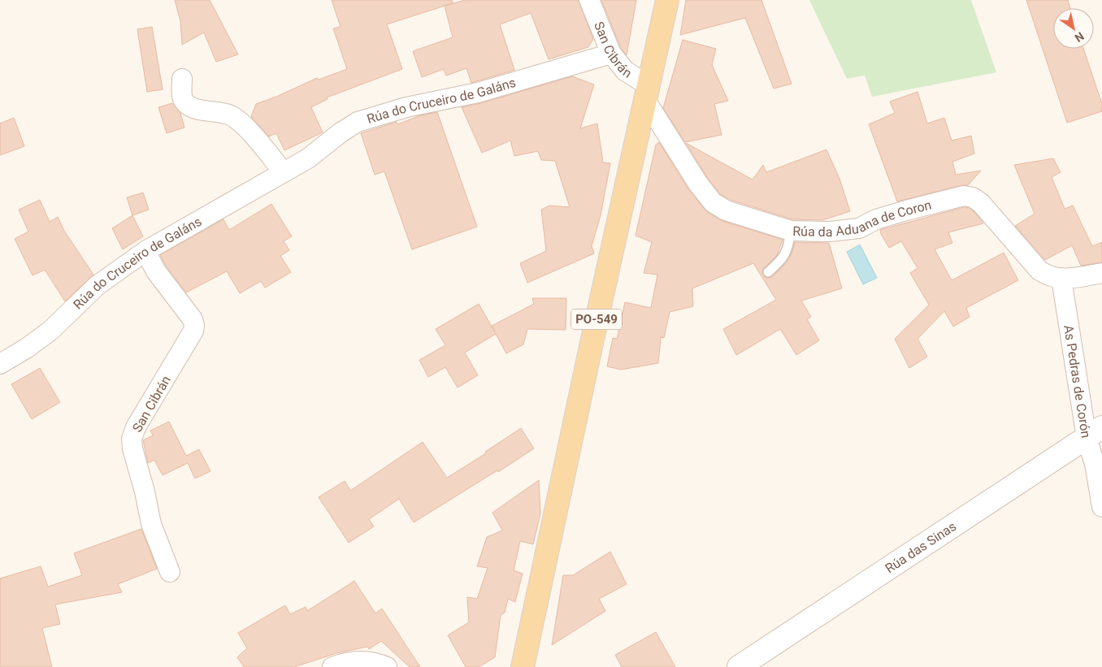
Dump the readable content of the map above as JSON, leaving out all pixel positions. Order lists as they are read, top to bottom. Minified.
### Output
{"streets":{"main road":["PO-549"],"street":["San Cibrán","Rúa do Cruceiro de Galáns","Rúa da Aduana de Coron","As Pedras de Corón","Rúa das Sinas"]},"crossings":[["San Cibrán","Rúa do Cruceiro de Galáns"],["San Cibrán","Rúa da Aduana de Coron"],["San Cibrán","PO-549"],["Rúa da Aduana de Coron","PO-549"],["Rúa da Aduana de Coron","As Pedras de Corón"],["As Pedras de Corón","Rúa das Sinas"]],"north":"bottom right"}
